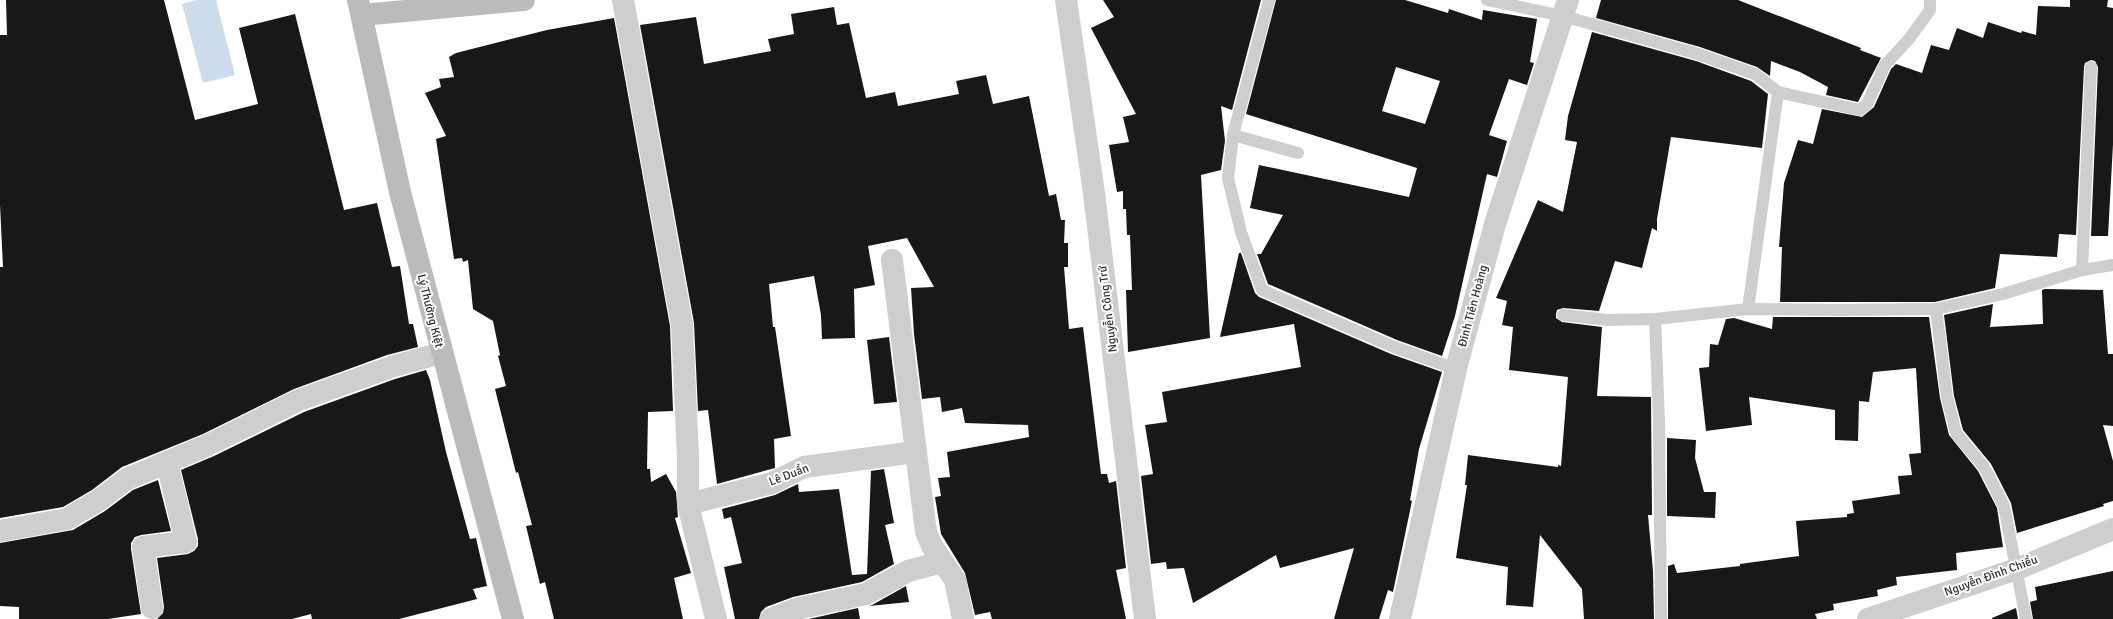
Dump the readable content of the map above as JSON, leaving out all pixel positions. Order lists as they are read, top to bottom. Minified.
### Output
{"streets":{"main road":["Lý Thường Kiệt"],"street":["Đinh Tiên Hoàng","Nguyễn Công Trứ","Lê Duẩn","Nguyễn Đình Chiểu"]}}
